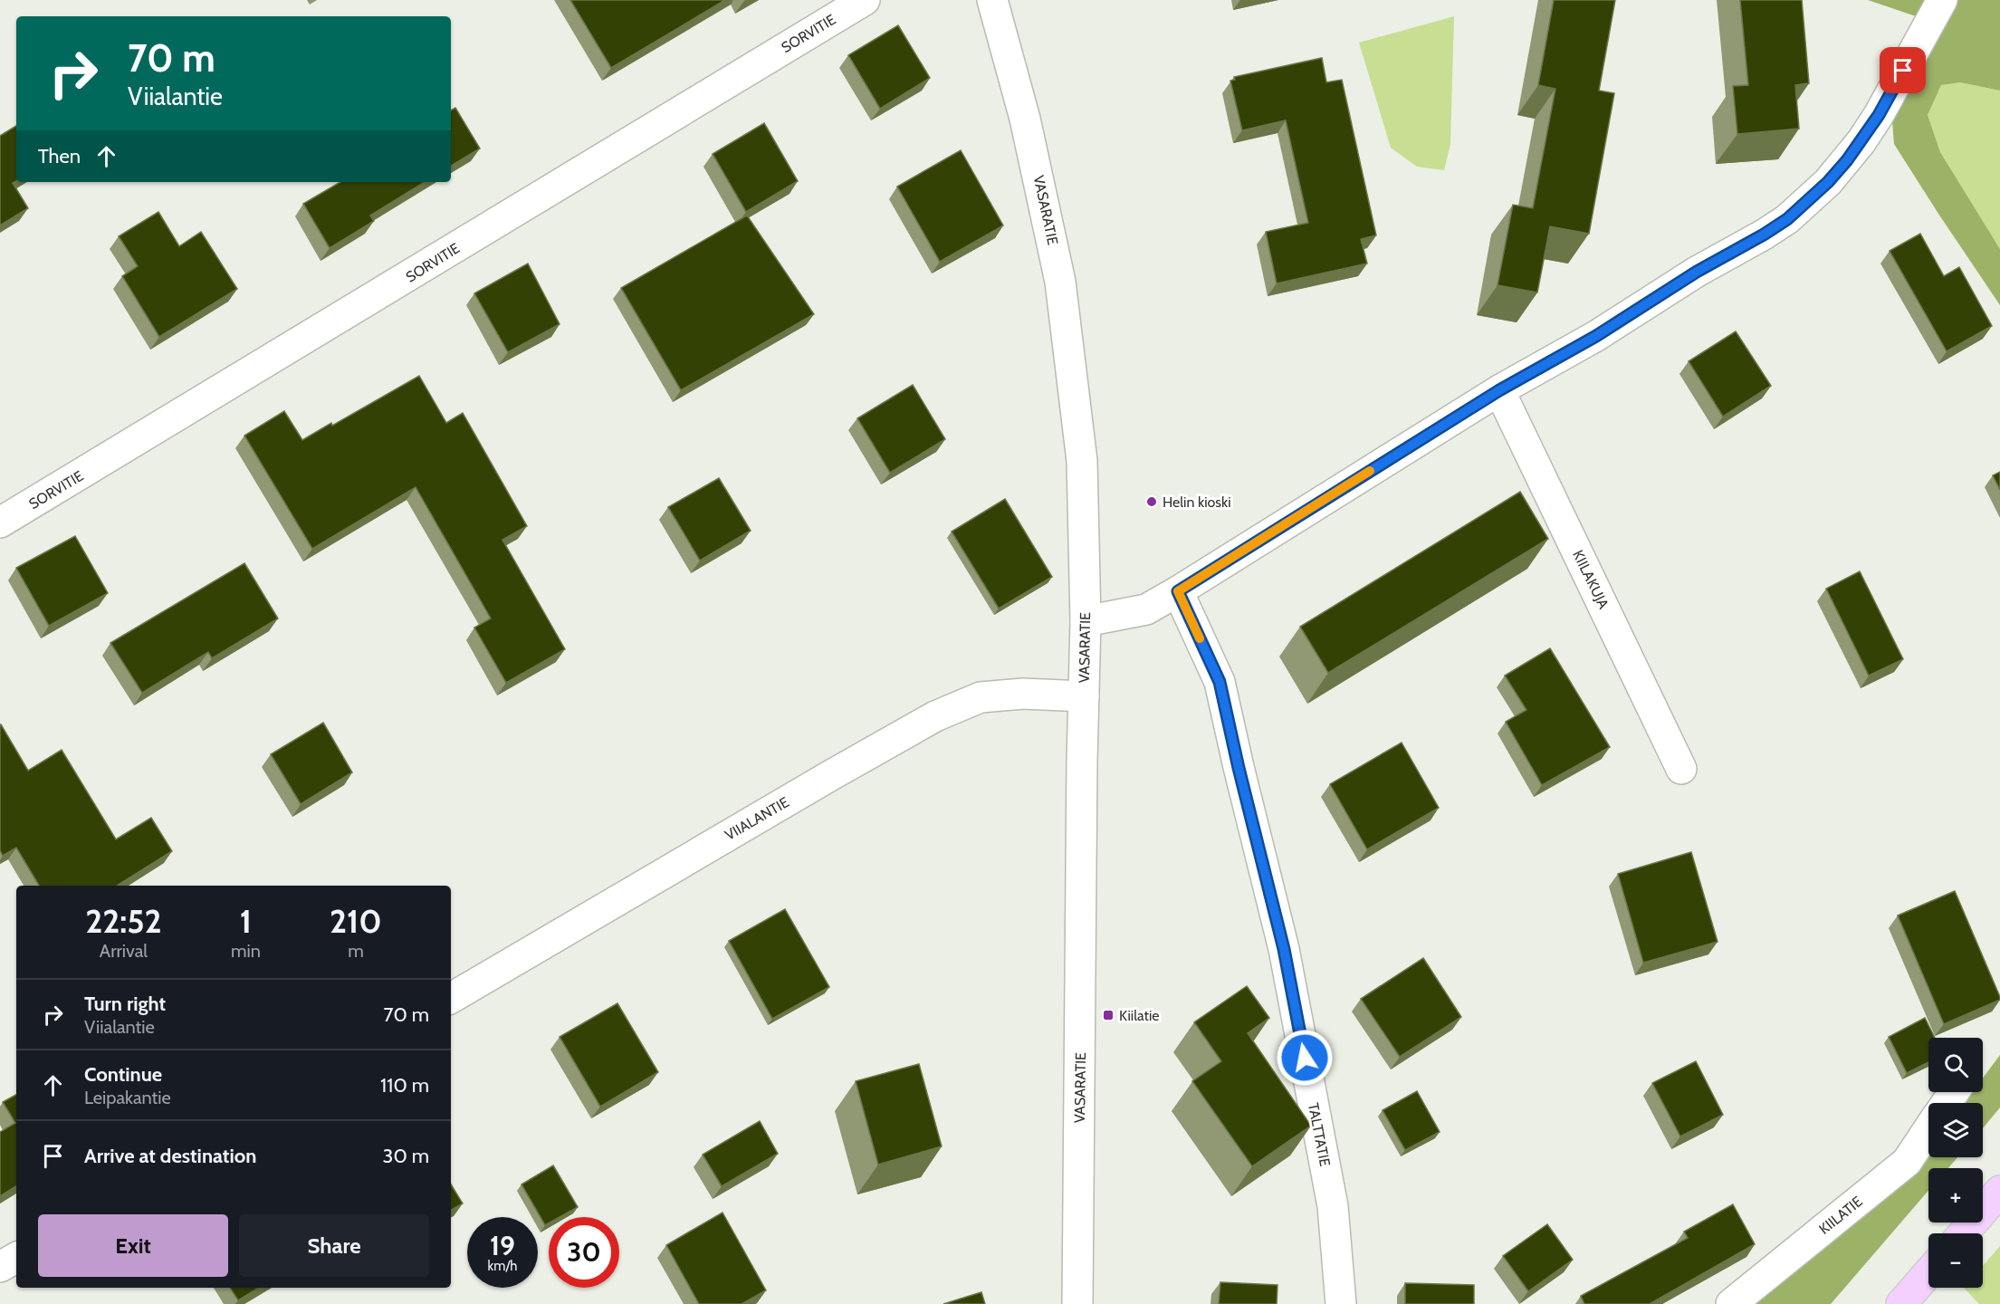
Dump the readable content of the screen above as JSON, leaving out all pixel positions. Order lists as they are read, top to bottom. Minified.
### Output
{"streets":{"street":["SORVITIE","VASARATIE","KIILAKUJA","VIIALANTIE","TALTTATIE","KIILATIE"]},"crossings":[["VASARATIE","VIIALANTIE"]],"places":{"other":["Helin kioski"],"transit":["Kiilatie"]},"page":{"turn":["70 m","Viialantie"],"then":"Then","eta":["22:52","Arrival","1","min","210","m"],"list":[{"name":"Turn right","note":"Viialantie","value":"70 m"},{"name":"Continue","note":"Leipakantie","value":"110 m"},{"name":"Arrive at destination","value":"30 m"}],"map_buttons":["+","−"],"buttons":["Exit","Share"],"speed":"19 km/h","limit":"30"}}
